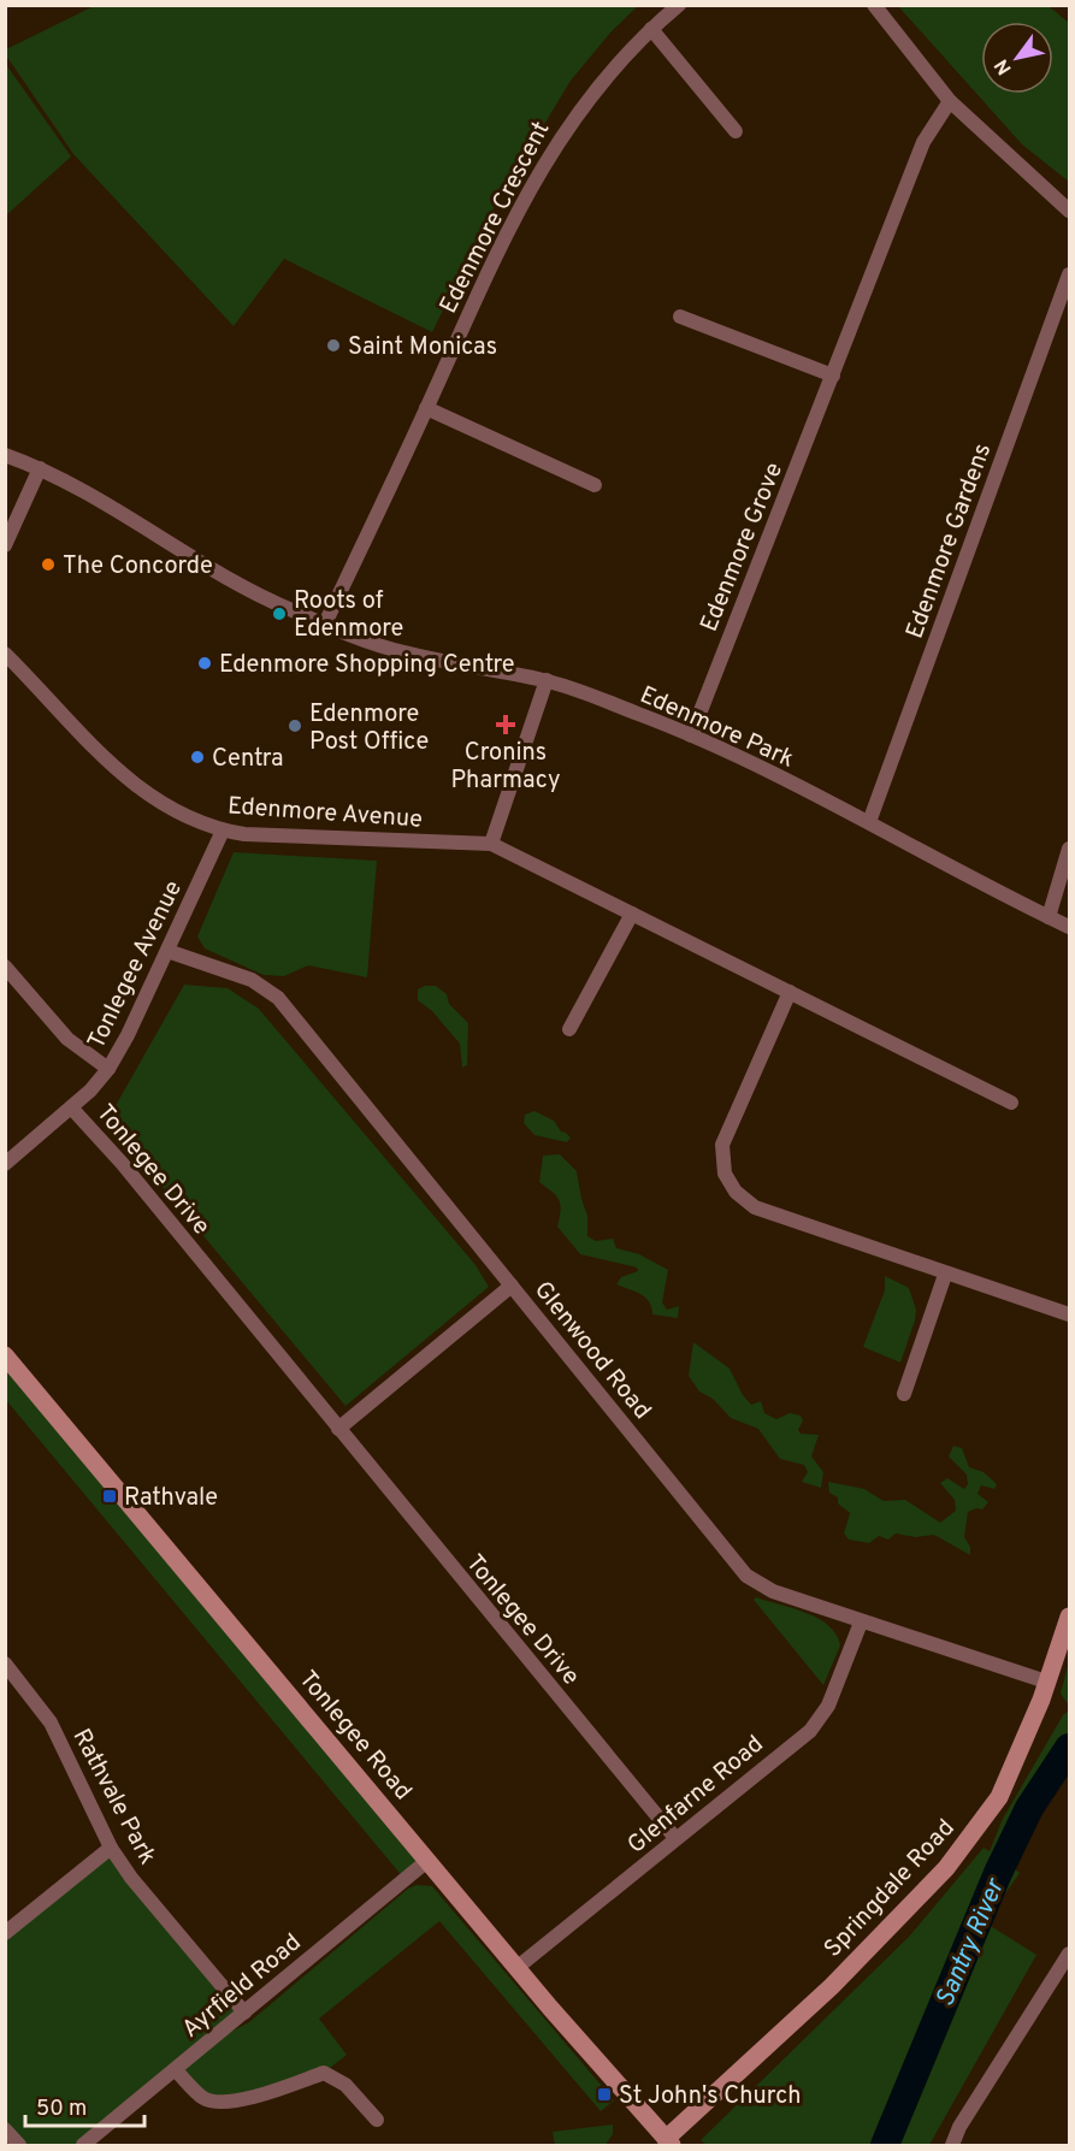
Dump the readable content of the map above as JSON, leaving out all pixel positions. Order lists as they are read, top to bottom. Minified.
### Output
{"streets":{"main road":["Tonlegee Road","Springdale Road"],"street":["Edenmore Crescent","Edenmore Gardens","Edenmore Grove","Edenmore Park","Edenmore Avenue","Tonlegee Avenue","Tonlegee Drive","Glenwood Road","Glenfarne Road","Rathvale Park","Ayrfield Road"]},"crossings":[["Edenmore Crescent","Edenmore Park"],["Edenmore Gardens","Edenmore Park"],["Edenmore Grove","Edenmore Park"],["Edenmore Avenue","Tonlegee Avenue"],["Tonlegee Avenue","Tonlegee Drive"],["Tonlegee Avenue","Glenwood Road"],["Tonlegee Drive","Glenfarne Road"],["Glenwood Road","Glenfarne Road"],["Glenwood Road","Springdale Road"],["Tonlegee Road","Glenfarne Road"],["Tonlegee Road","Springdale Road"],["Tonlegee Road","Ayrfield Road"],["Rathvale Park","Ayrfield Road"]],"water":["Santry River"],"places":{"other":["Saint Monicas","The Concorde","Roots of Edenmore","Edenmore Shopping Centre","Edenmore Post Office","Centra"],"health":["Cronins Pharmacy"],"transit":["Rathvale","St John's Church"]},"scale_bar":"50 m","north":"bottom left"}
